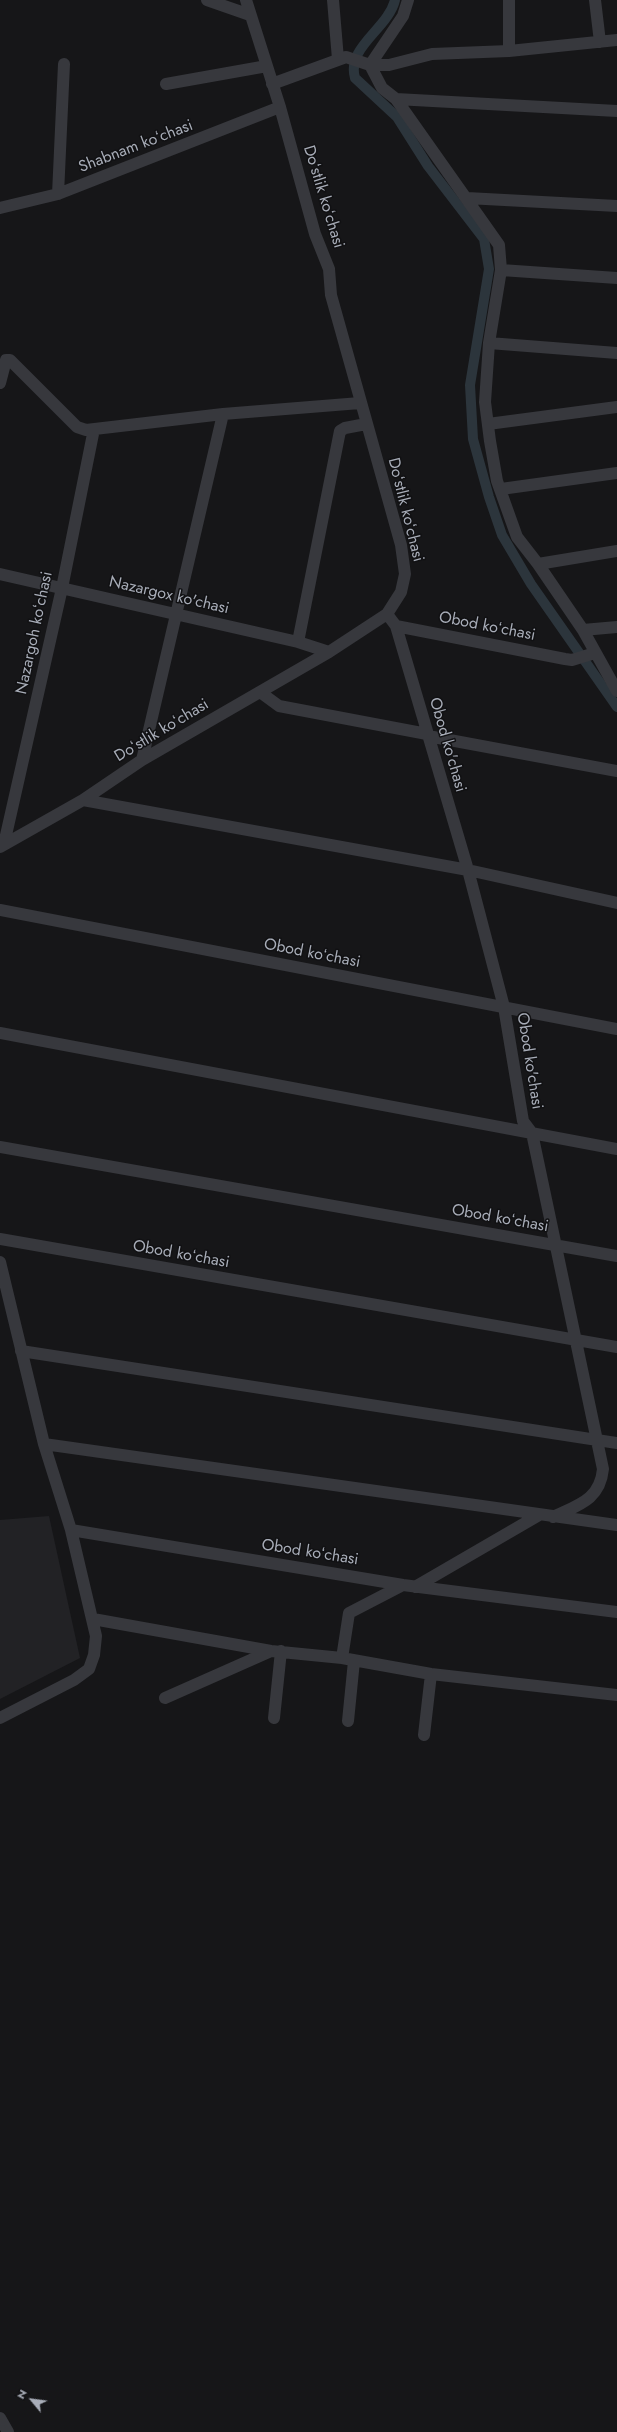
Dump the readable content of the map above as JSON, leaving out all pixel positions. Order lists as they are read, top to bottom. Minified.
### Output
{"streets":{"street":["Shabnam koʻchasi","Doʻstlik koʻchasi","Nazargox ko'chasi","Obod koʻchasi","Nazargoh koʻchasi","Obod ko'chasi"]},"crossings":[["Shabnam koʻchasi","Doʻstlik koʻchasi"],["Doʻstlik koʻchasi","Nazargox ko'chasi"],["Doʻstlik koʻchasi","Nazargoh koʻchasi"],["Doʻstlik koʻchasi","Obod ko'chasi"],["Nazargox ko'chasi","Nazargoh koʻchasi"],["Obod koʻchasi","Obod ko'chasi"]],"north":"top left"}
